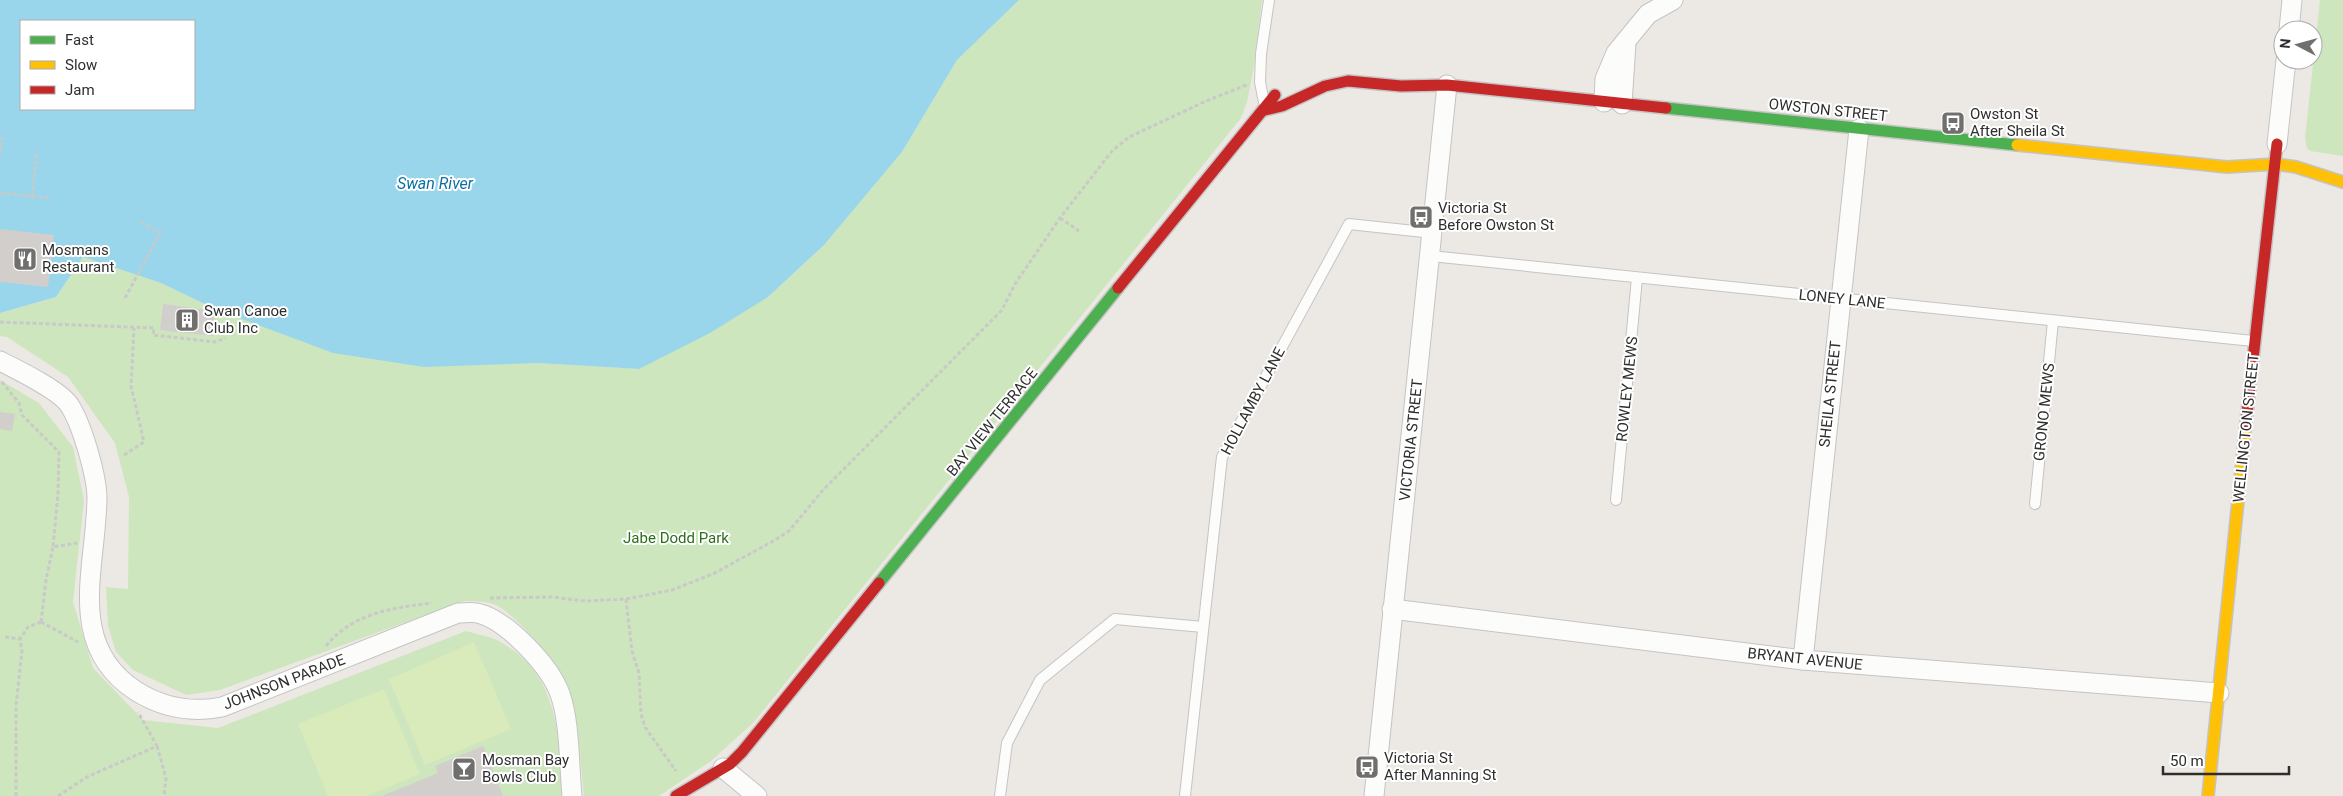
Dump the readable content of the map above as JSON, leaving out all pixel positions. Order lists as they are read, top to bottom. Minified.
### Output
{"streets":{"street":["OWSTON STREET","SHEILA STREET","BAY VIEW TERRACE","WELLINGTON STREET","VICTORIA STREET","BRYANT AVENUE","JOHNSON PARADE"],"lane":["LONEY LANE","ROWLEY MEWS","HOLLAMBY LANE","GRONO MEWS"]},"crossings":[["OWSTON STREET","SHEILA STREET"],["OWSTON STREET","BAY VIEW TERRACE"],["OWSTON STREET","WELLINGTON STREET"],["OWSTON STREET","VICTORIA STREET"],["LONEY LANE","ROWLEY MEWS"],["LONEY LANE","SHEILA STREET"],["LONEY LANE","GRONO MEWS"],["LONEY LANE","WELLINGTON STREET"],["LONEY LANE","VICTORIA STREET"],["SHEILA STREET","BRYANT AVENUE"],["HOLLAMBY LANE","VICTORIA STREET"],["WELLINGTON STREET","BRYANT AVENUE"],["VICTORIA STREET","BRYANT AVENUE"]],"water":["Swan River"],"parks":["Jabe Dodd Park"],"places":{"bus stop":["Owston St After Sheila St","Victoria St Before Owston St","Victoria St After Manning St"],"restaurant":["Mosmans Restaurant"],"building":["Swan Canoe Club Inc"],"bar":["Mosman Bay Bowls Club"]},"legend":["Fast","Slow","Jam"],"scale_bar":"50 m","north":"left"}
